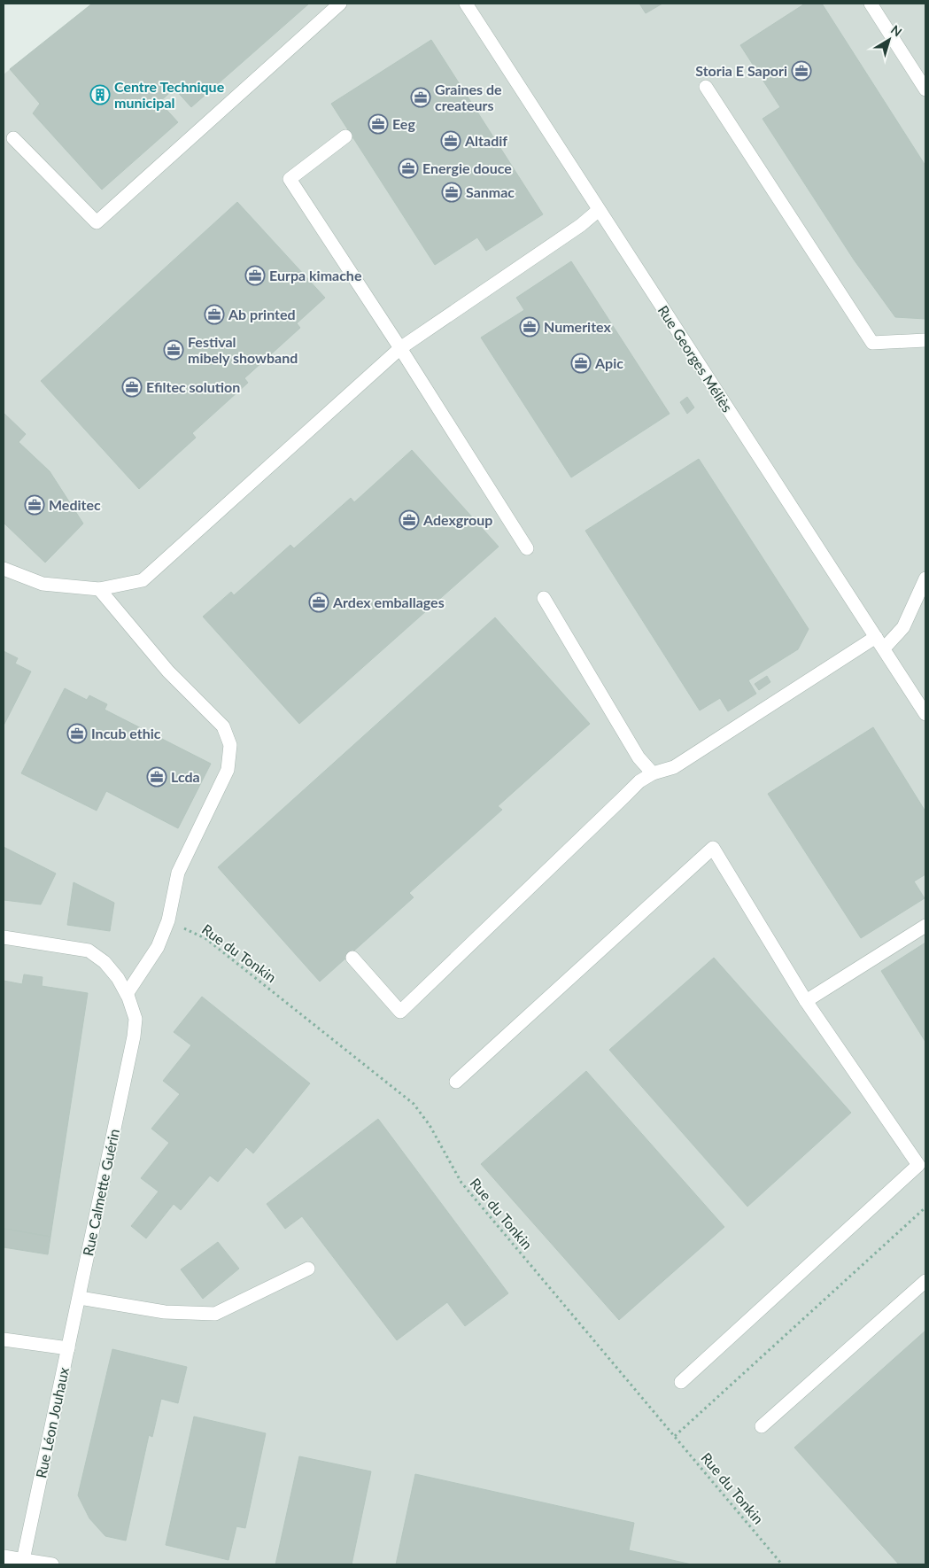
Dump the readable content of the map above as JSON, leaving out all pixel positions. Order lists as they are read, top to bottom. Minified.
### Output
{"streets":{"street":["Rue Georges Méliès","Rue Calmette Guérin","Rue Léon Jouhaux"],"path":["Rue du Tonkin"]},"crossings":[["Rue Calmette Guérin","Rue Léon Jouhaux"]],"places":{"office":["Storia E Sapori","Graines de createurs","Eeg","Altadif","Energie douce","Sanmac","Eurpa kimache","Ab printed","Numeritex","Festival mibely showband","Apic","Efiltec solution","Meditec","Adexgroup","Ardex emballages","Incub ethic","Lcda"],"building":["Centre Technique municipal"]},"north":"top right"}
